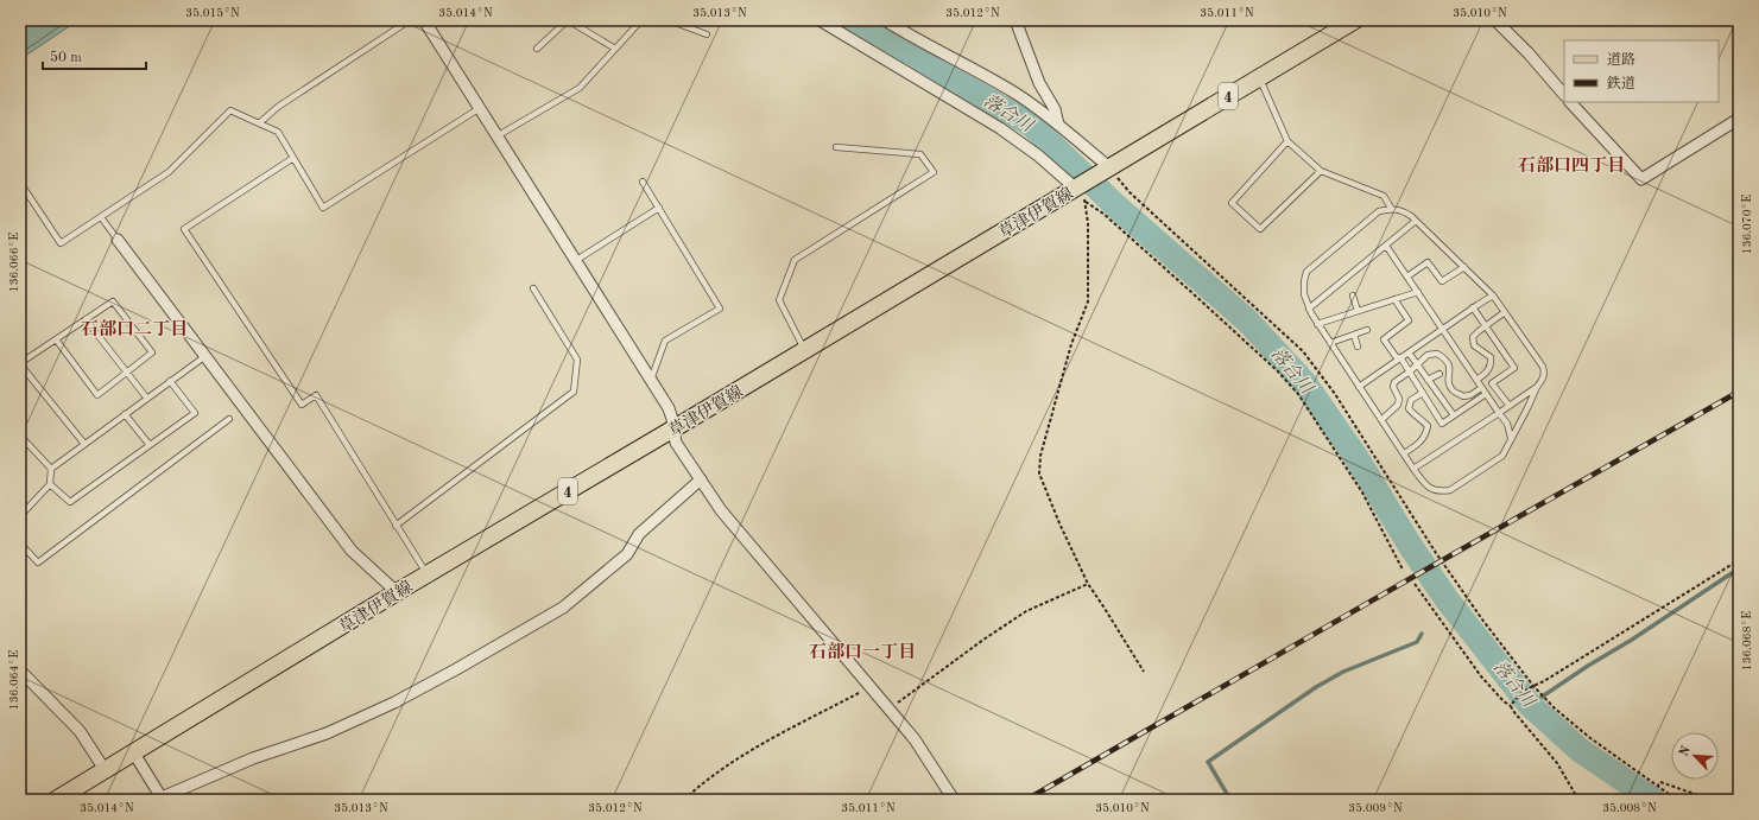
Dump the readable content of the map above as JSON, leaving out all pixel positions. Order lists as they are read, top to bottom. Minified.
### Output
{"streets":{"main road":["4","草津伊賀線"]},"districts":["石部口四丁目","石部口二丁目","石部口一丁目"],"water":["落合川"],"legend":["道路","鉄道"],"scale_bar":"50 m","north":"top left","coordinates":["35.015°N","35.014°N","35.013°N","35.012°N","35.011°N","35.010°N","136.070°E","136.066°E","136.068°E","136.064°E","35.009°N","35.008°N"]}
